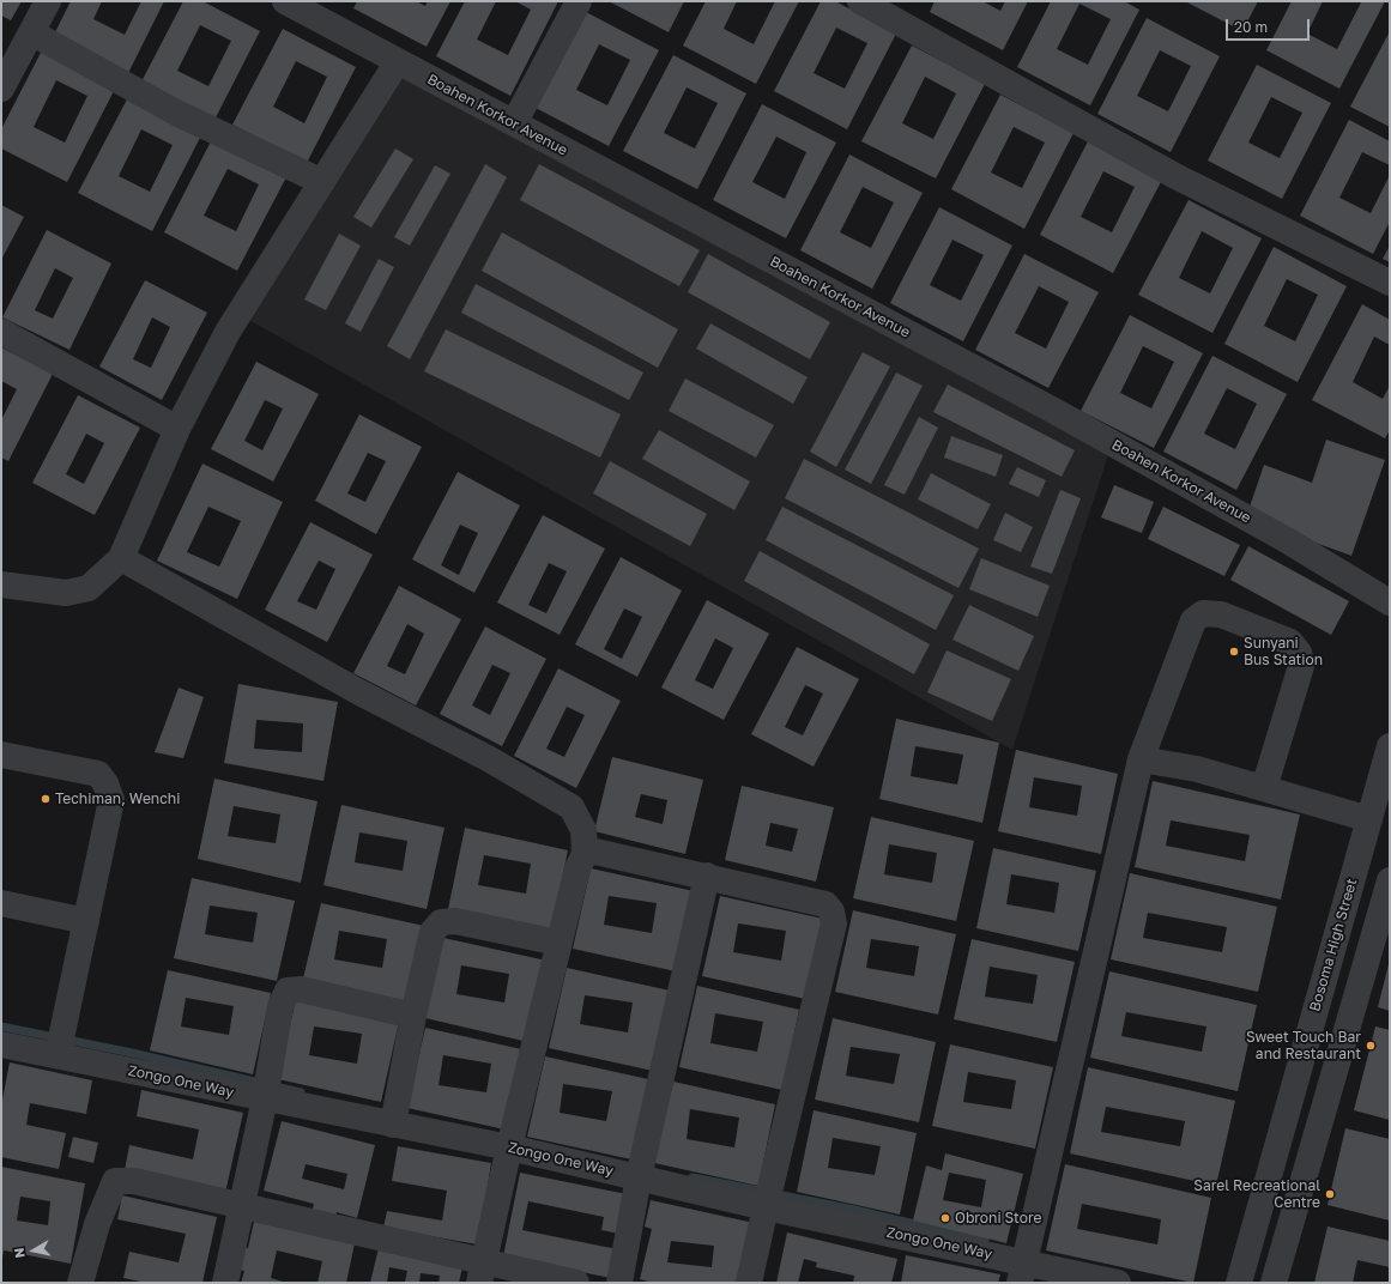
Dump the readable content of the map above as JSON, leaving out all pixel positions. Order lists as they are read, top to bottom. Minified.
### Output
{"streets":{"street":["Boahen Korkor Avenue","Bosoma High Street","Zongo One Way"]},"places":["Sunyani Bus Station","Techiman, Wenchi","Sweet Touch Bar and Restaurant","Sarel Recreational Centre","Obroni Store"],"scale_bar":"20 m","north":"left"}
